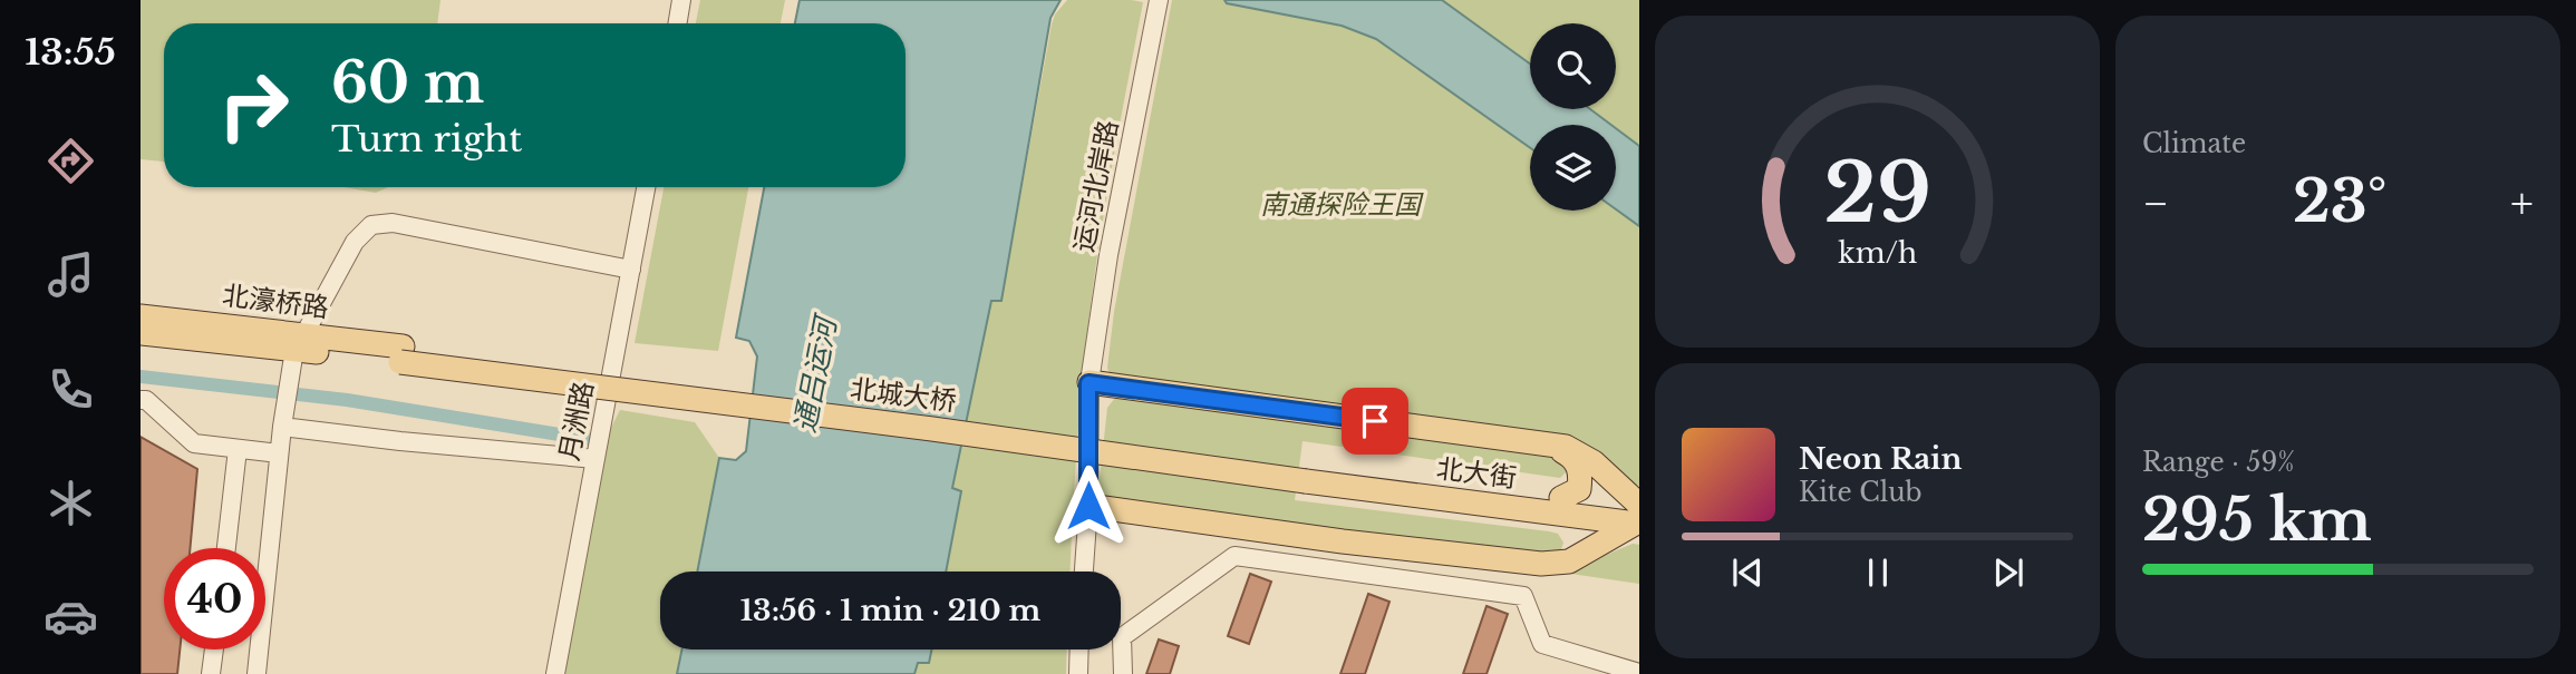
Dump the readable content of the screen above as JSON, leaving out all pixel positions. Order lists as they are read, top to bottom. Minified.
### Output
{"streets":{"main road":["北濠桥路","北城大桥","北大街"],"street":["运河北岸路","月洲路"]},"crossings":[["北濠桥路","北城大桥"],["北城大桥","北大街"]],"water":["通吕运河"],"parks":["南通探险王国"],"page":{"tabs":"13:55","tile":["Climate",["Range · 59%","295 km"]],"turn":["60 m","Turn right"],"heat":["−","23°","+"],"song":["Neon Rain","Kite Club"],"limit":"40","trip":"13:56 · 1 min · 210 m","gauge":["29","km/h"]}}
